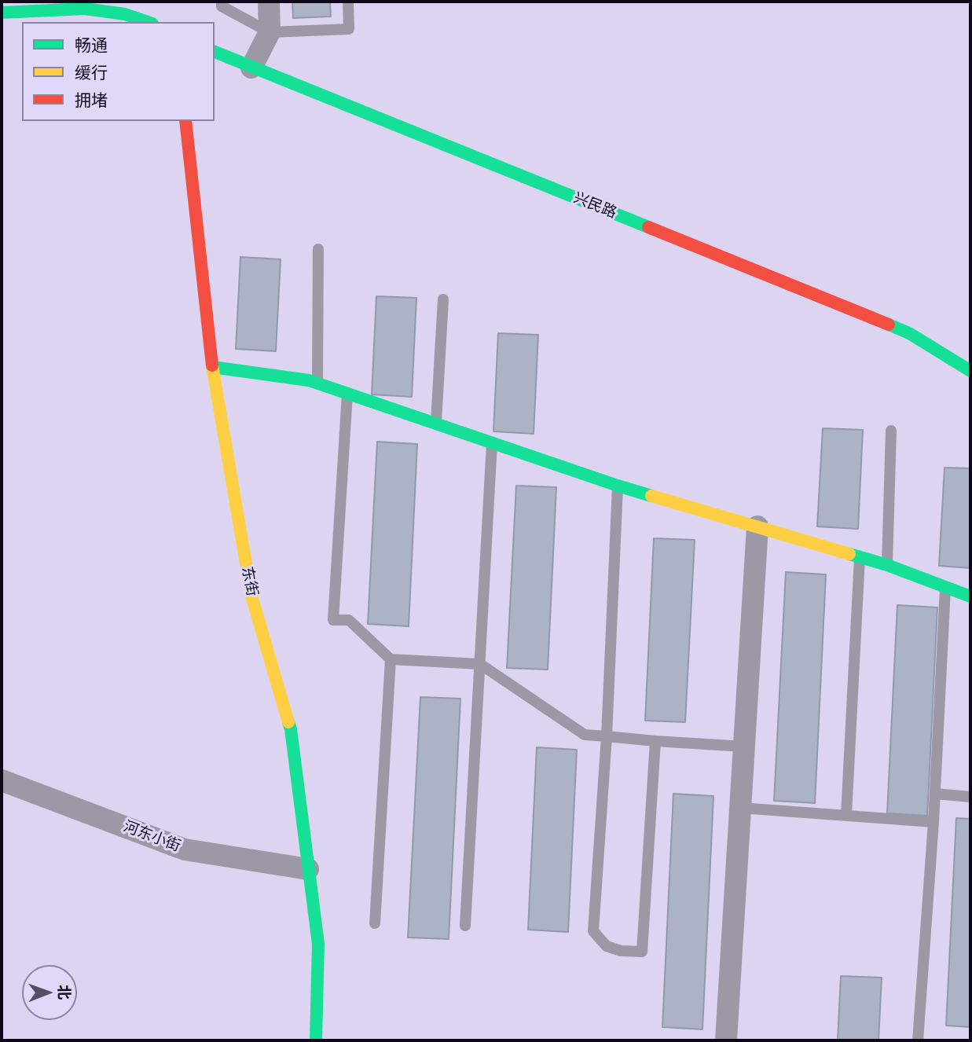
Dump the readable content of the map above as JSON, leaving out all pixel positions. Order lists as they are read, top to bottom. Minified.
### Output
{"streets":{"street":["兴民路","东街","河东小街"]},"crossings":[["东街","河东小街"]],"legend":["畅通","缓行","拥堵"],"north":"right"}
